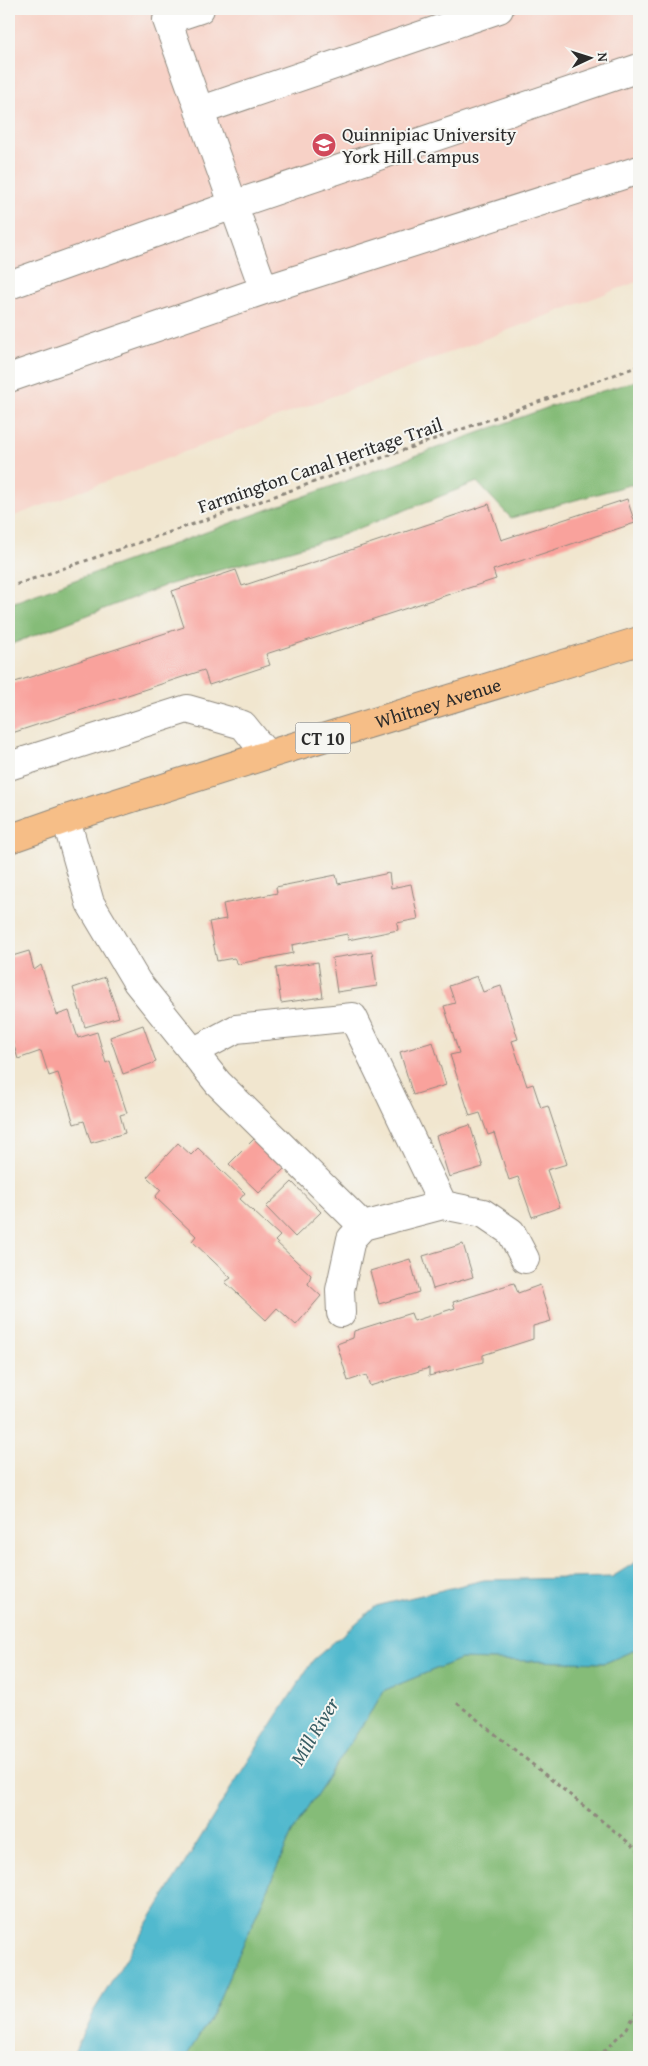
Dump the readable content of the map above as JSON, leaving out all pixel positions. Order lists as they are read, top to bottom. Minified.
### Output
{"streets":{"highway":["Whitney Avenue","CT 10"],"path":["Farmington Canal Heritage Trail"]},"water":["Mill River"],"places":{"school or university":["Quinnipiac University York Hill Campus"]},"north":"right"}
